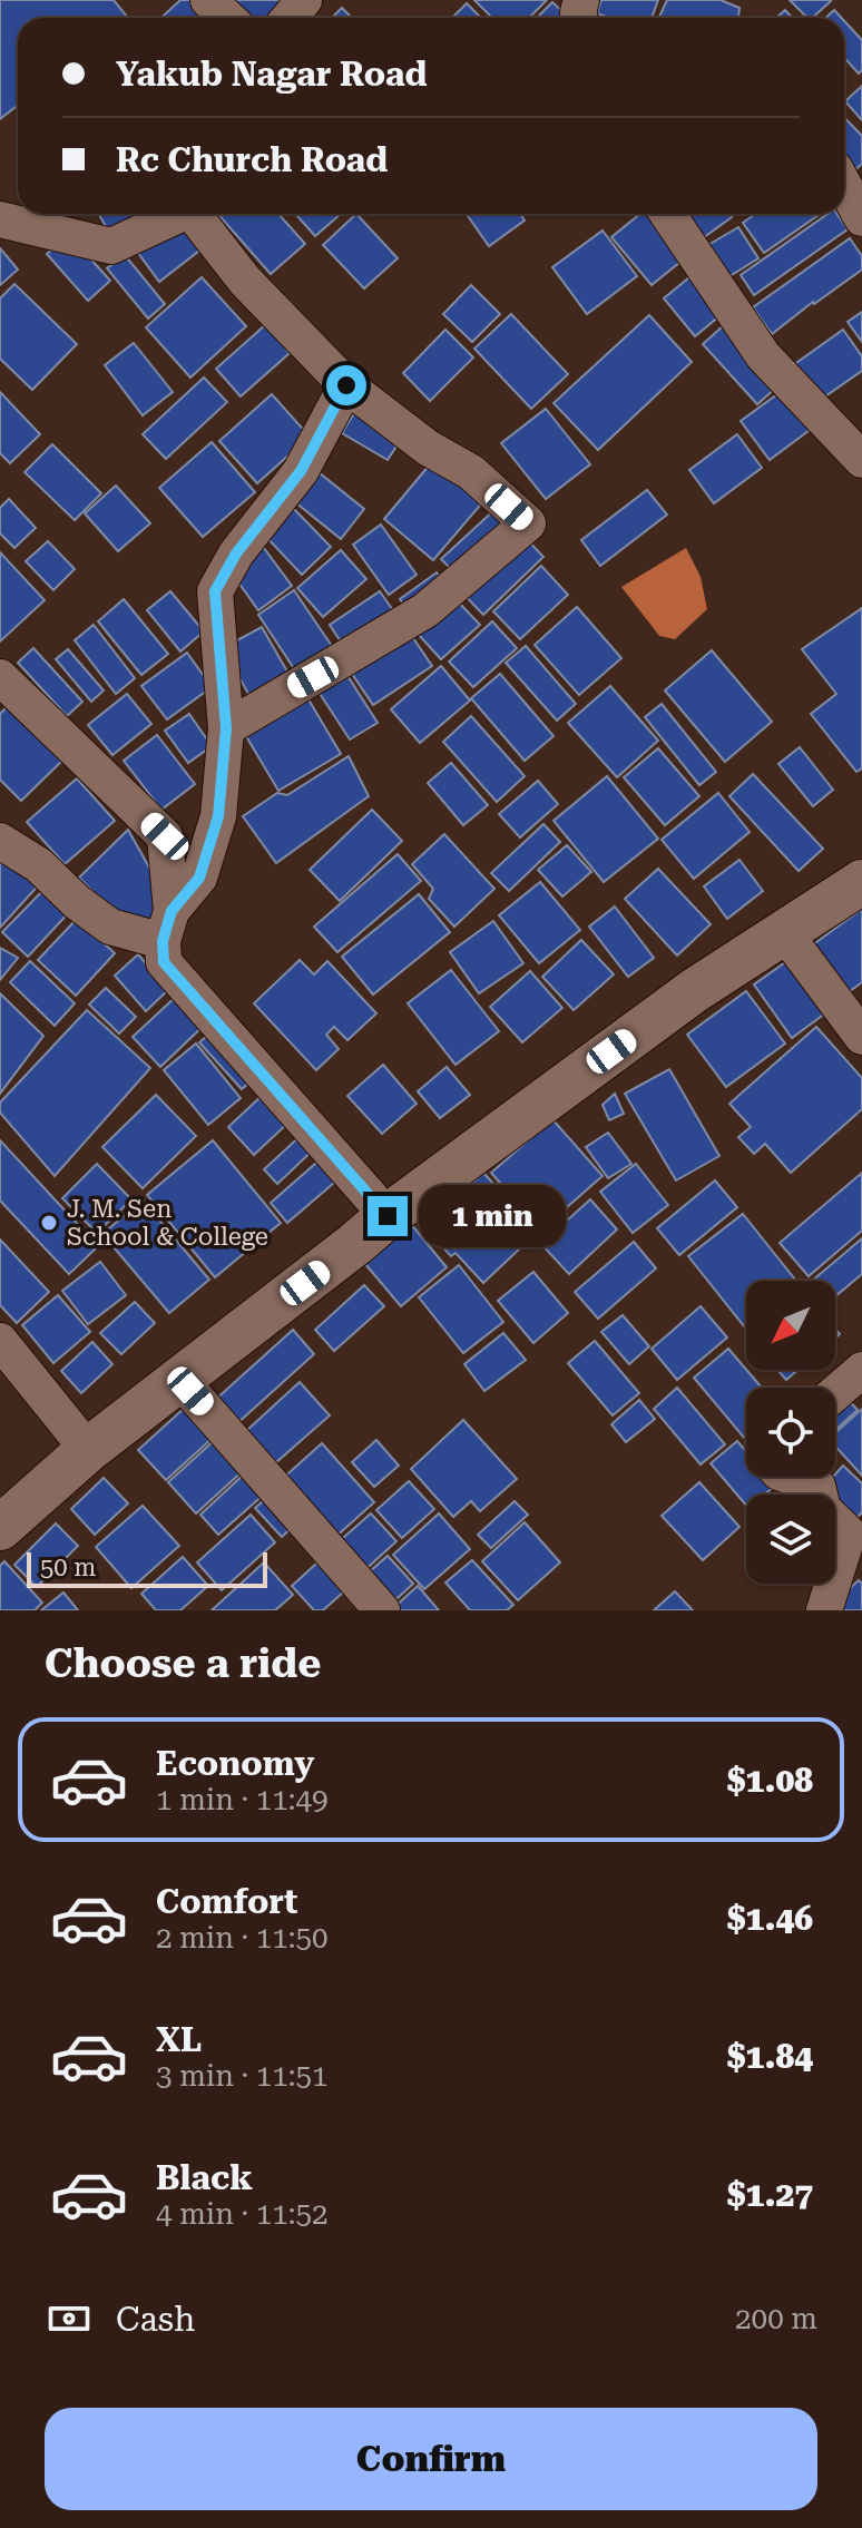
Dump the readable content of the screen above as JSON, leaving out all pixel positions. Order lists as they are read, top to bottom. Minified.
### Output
{"places":["J. M. Sen School & College"],"scale_bar":"50 m","north":"bottom left","page":{"banner":["Yakub Nagar Road","Rc Church Road"],"bubble":"1 min","scale":"50 m","heading":"Choose a ride","list":[{"name":"Economy","note":"1 min · 11:49","value":"$1.08"},{"name":"Comfort","note":"2 min · 11:50","value":"$1.46"},{"name":"XL","note":"3 min · 11:51","value":"$1.84"},{"name":"Black","note":"4 min · 11:52","value":"$1.27"}],"pay":["Cash","200 m"],"buttons":"Confirm"}}
